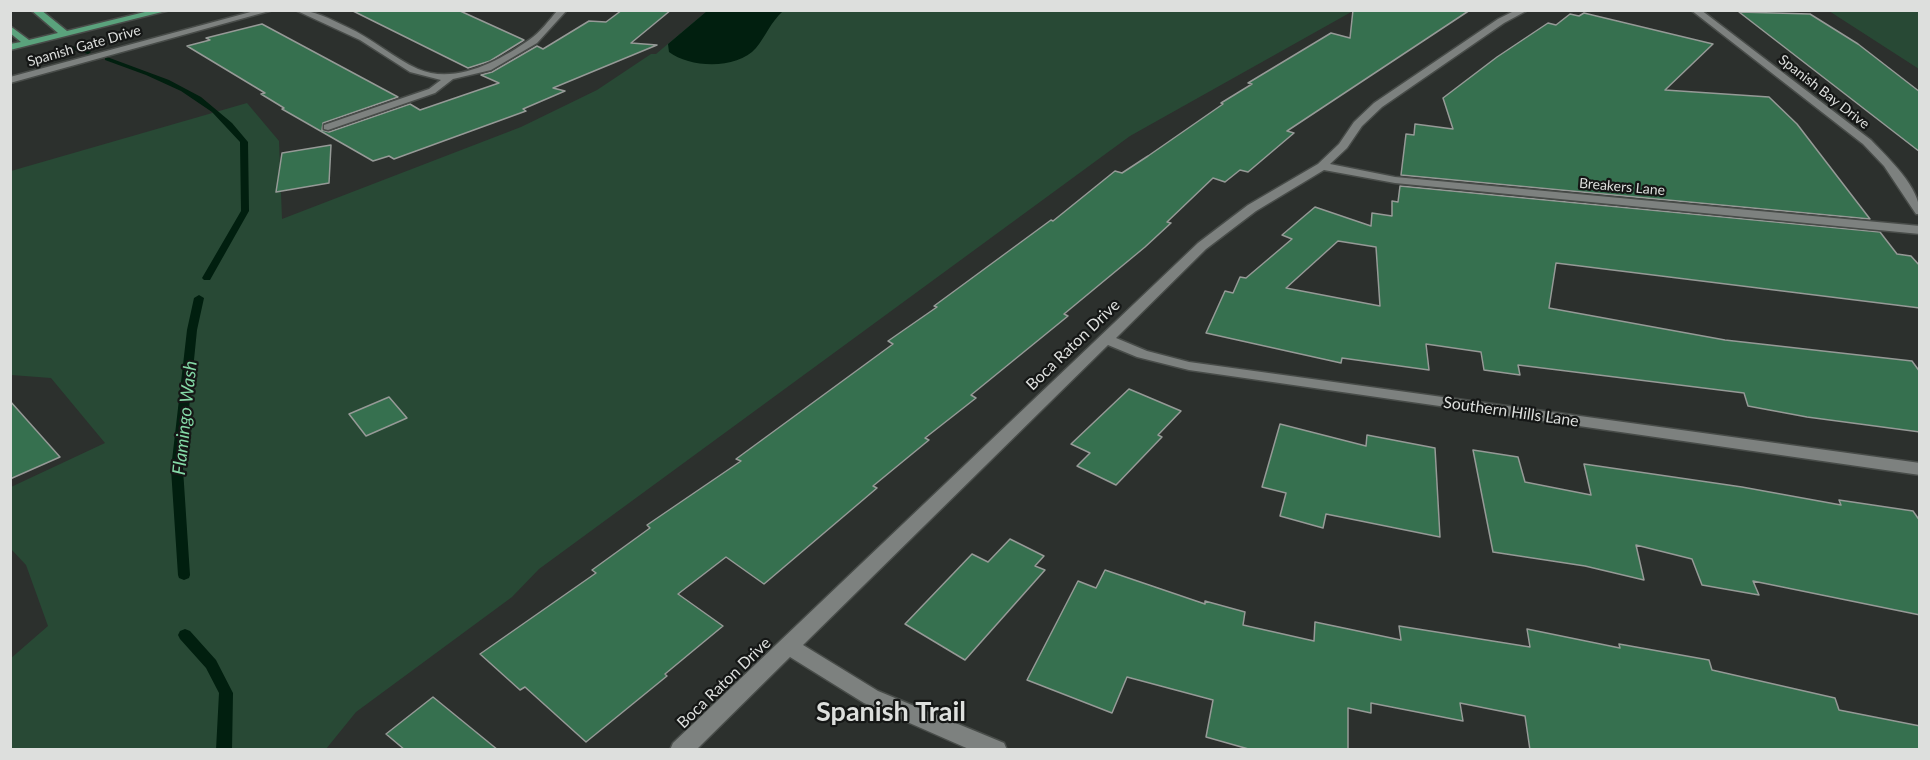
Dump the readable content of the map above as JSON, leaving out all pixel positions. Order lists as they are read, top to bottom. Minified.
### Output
{"streets":{"street":["Spanish Gate Drive","Spanish Bay Drive","Breakers Lane","Boca Raton Drive","Southern Hills Lane"]},"crossings":[["Breakers Lane","Boca Raton Drive"],["Boca Raton Drive","Southern Hills Lane"]],"districts":["Spanish Trail"],"water":["Flamingo Wash"]}
